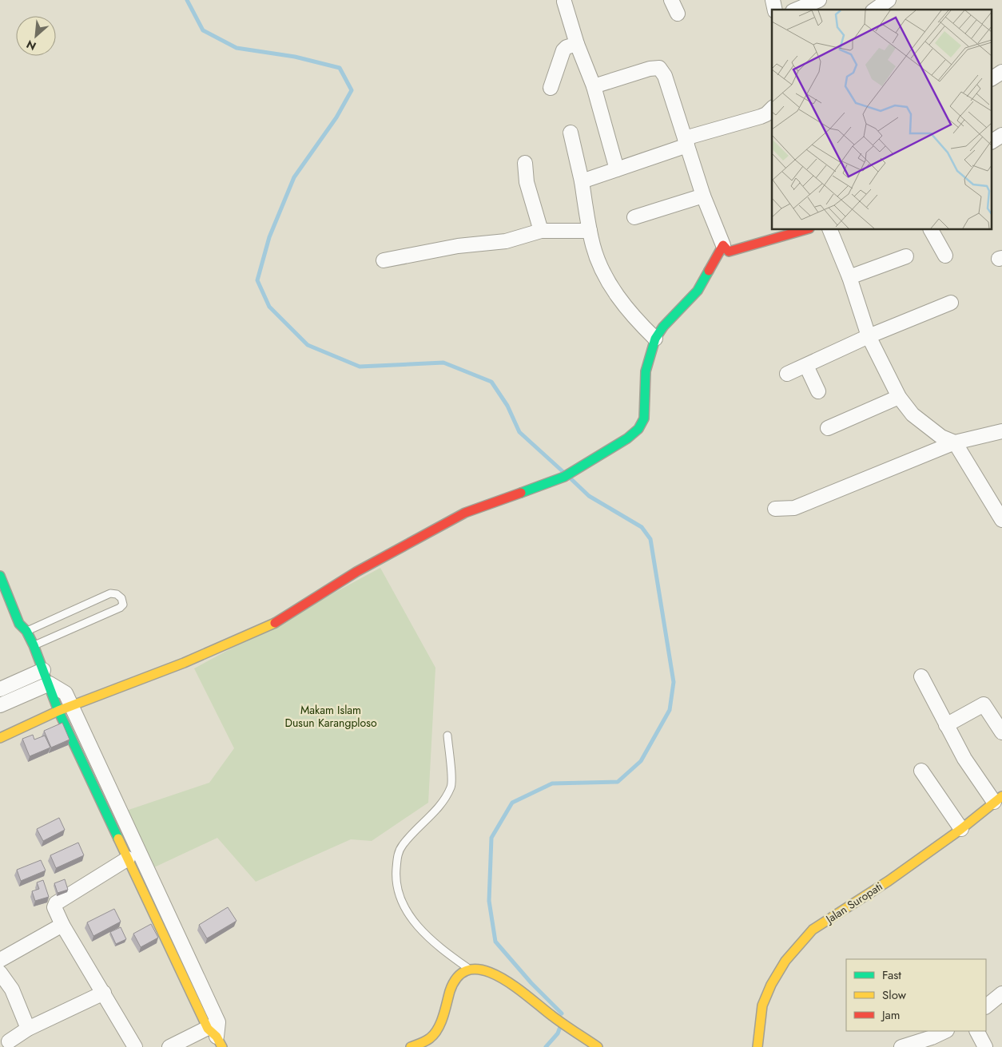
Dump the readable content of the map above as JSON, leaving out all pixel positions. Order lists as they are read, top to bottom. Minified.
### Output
{"streets":{"street":["Jalan Suropati"]},"parks":["Makam Islam Dusun Karangploso"],"legend":["Fast","Slow","Jam"],"north":"bottom left"}
